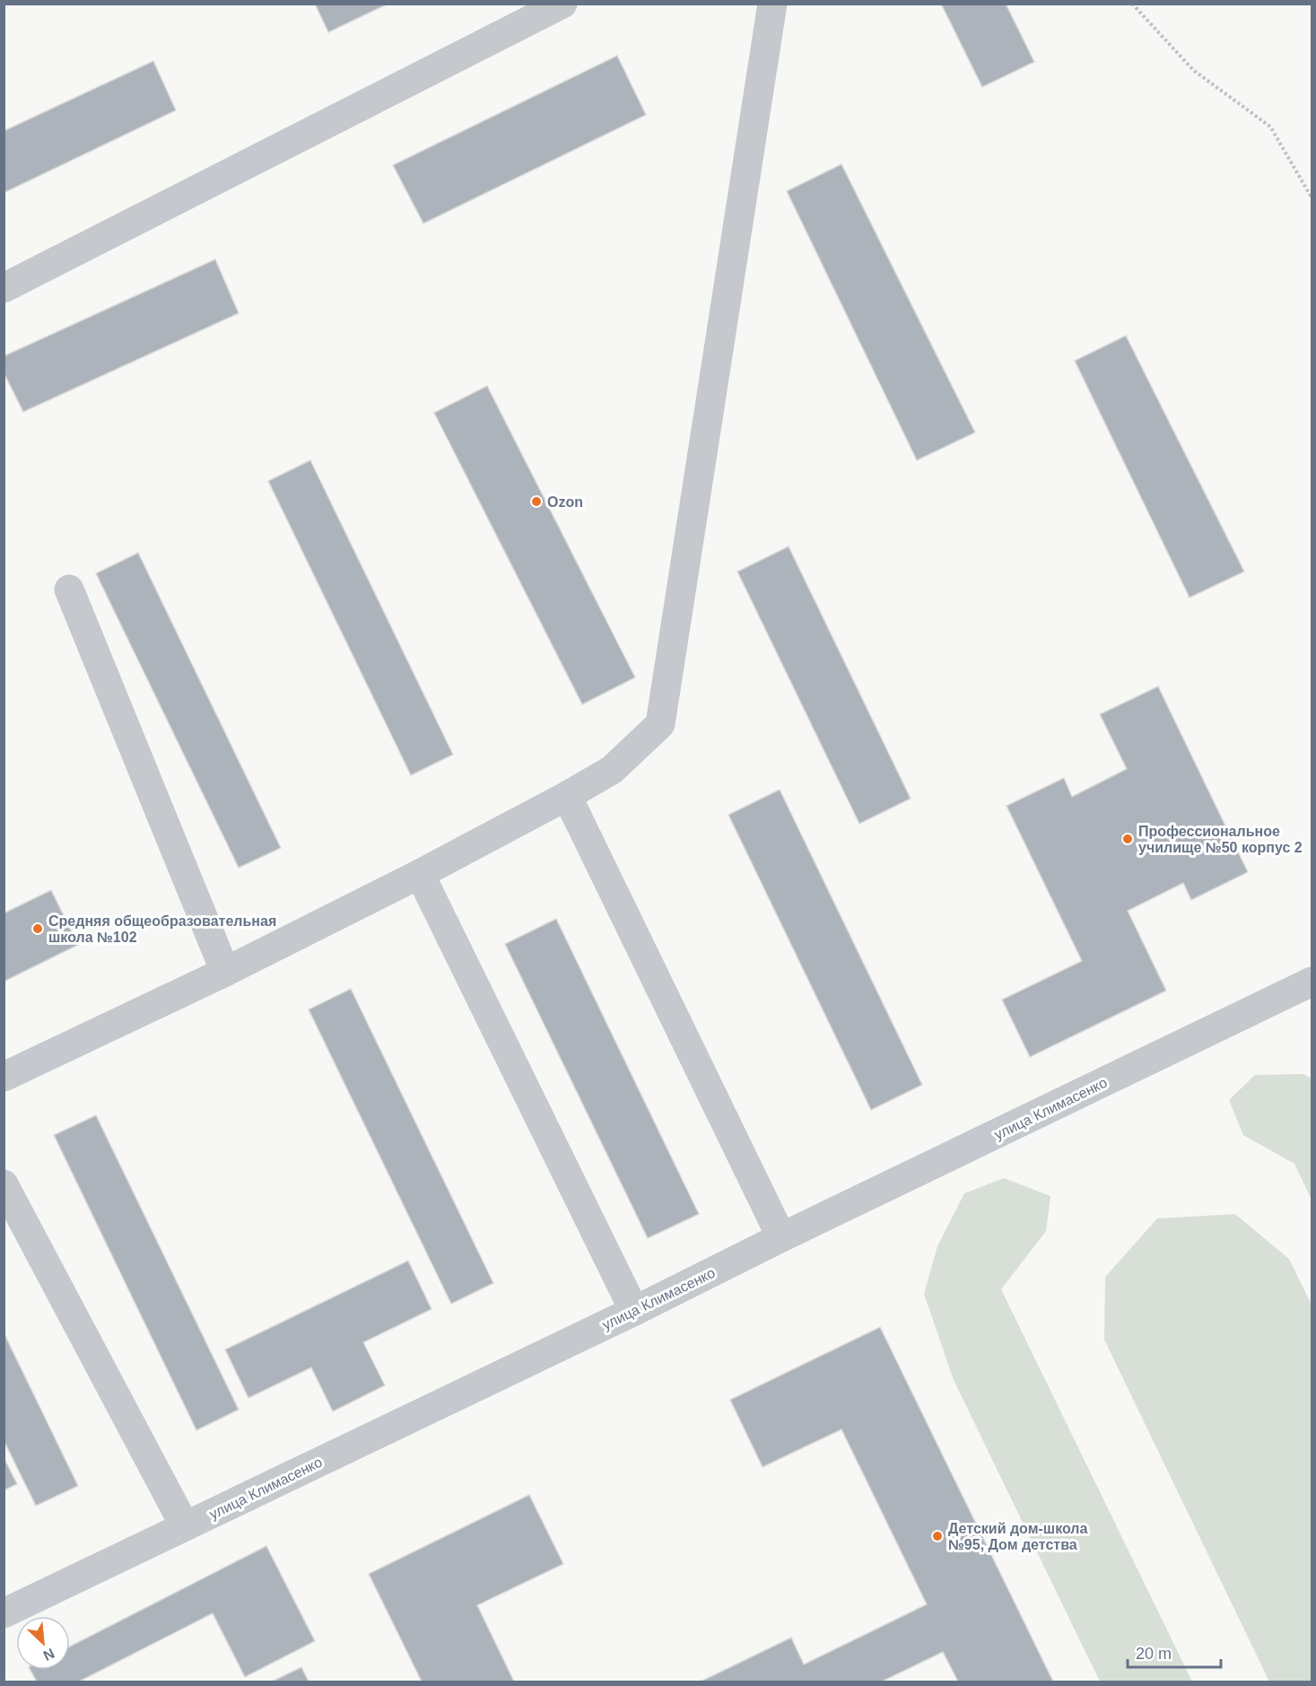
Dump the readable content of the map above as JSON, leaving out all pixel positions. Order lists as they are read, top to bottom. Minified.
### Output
{"streets":{"street":["улица Климасенко"]},"places":["Ozon","Профессиональное училище №50 корпус 2","Средняя общеобразовательная школа №102","Детский дом-школа №95, Дом детства"],"scale_bar":"20 m","north":"bottom right"}
